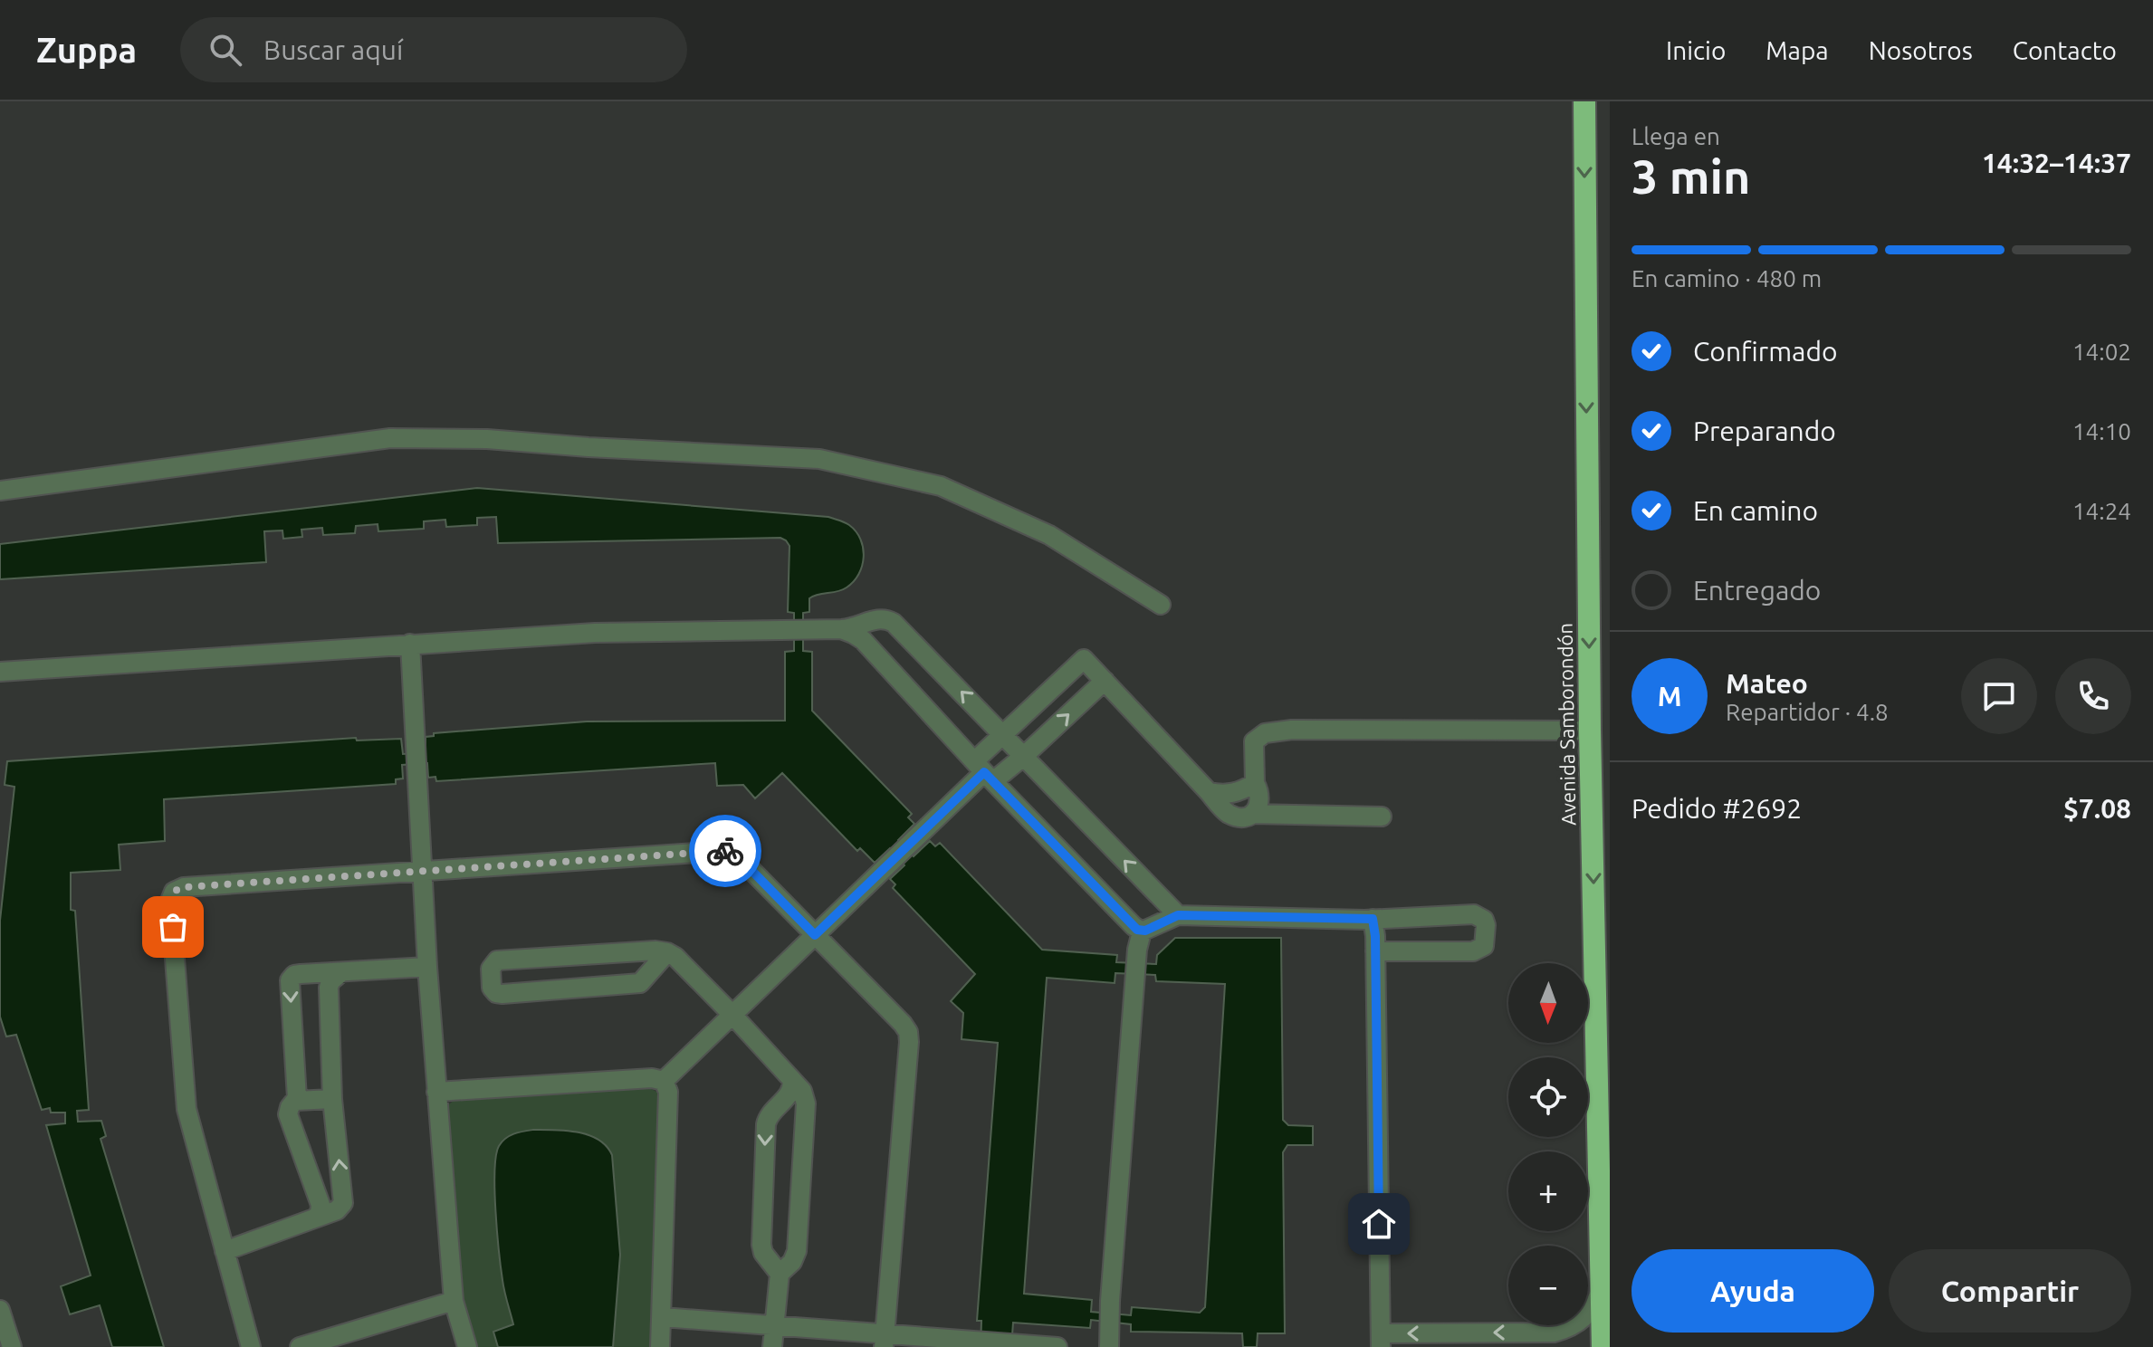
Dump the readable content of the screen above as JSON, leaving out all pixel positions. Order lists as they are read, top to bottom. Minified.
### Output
{"streets":{"highway":["Avenida Samborondón"]},"one_way":["Avenida Samborondón"],"north":"bottom","page":{"header":"Zuppa","search":"Buscar aquí","nav":["Inicio","Mapa","Nosotros","Contacto"],"heading":["3 min","Llega en","14:32–14:37"],"panel":["Mateo","Repartidor · 4.8","Pedido #2692","$7.08"],"bar":"En camino · 480 m","list":[["Confirmado","14:02"],["Preparando","14:10"],["En camino","14:24"],"Entregado"],"round":"M","map_buttons":["+","−"],"buttons":["Ayuda","Compartir"]}}
